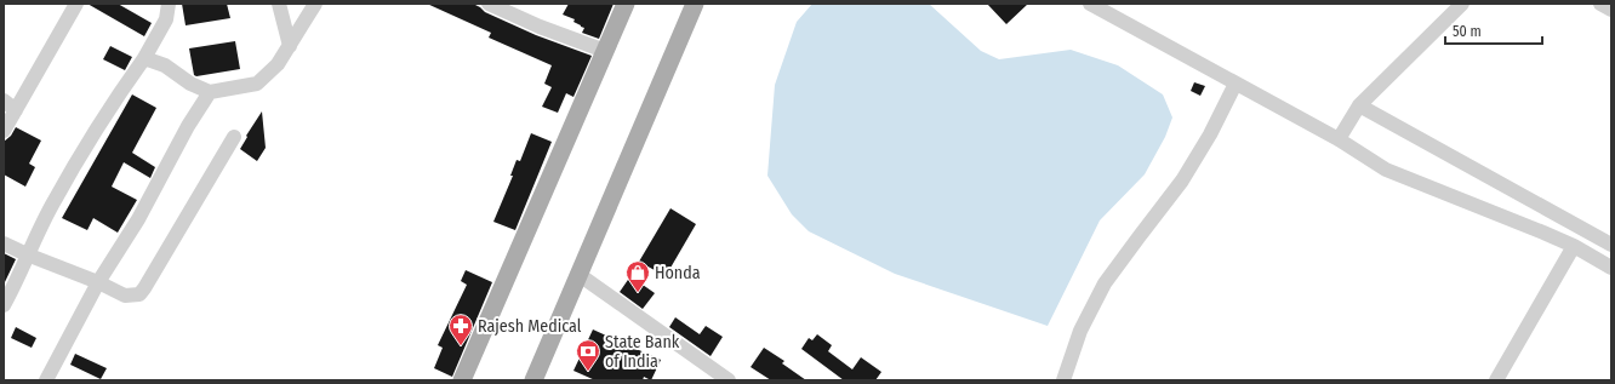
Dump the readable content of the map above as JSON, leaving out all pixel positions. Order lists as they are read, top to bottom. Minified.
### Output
{"places":{"shop":["Honda"],"pharmacy":["Rajesh Medical"],"bank":["State Bank of India"]},"scale_bar":"50 m"}
